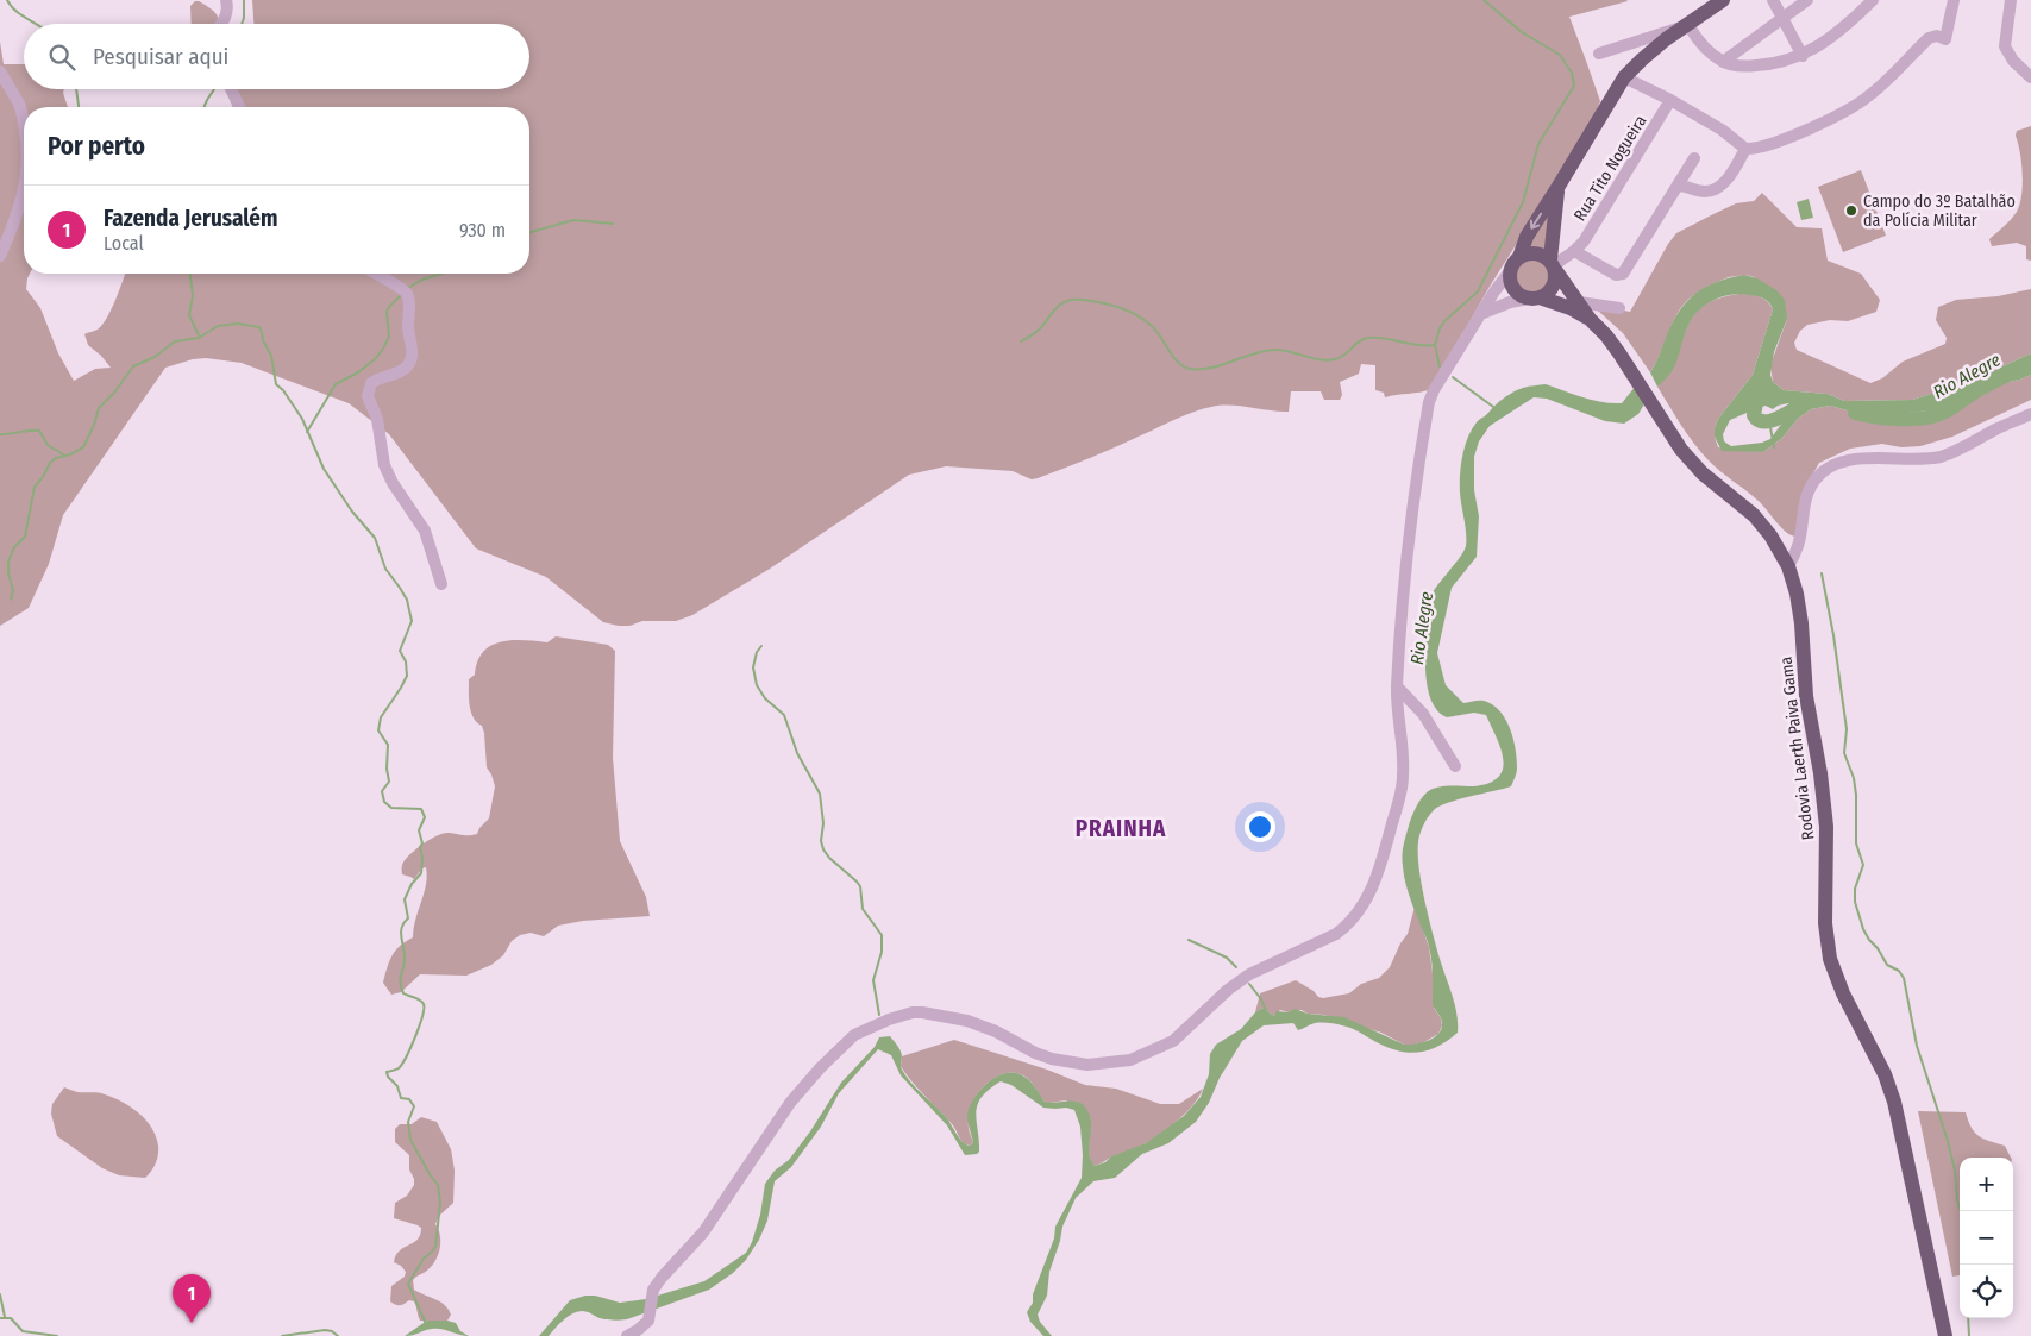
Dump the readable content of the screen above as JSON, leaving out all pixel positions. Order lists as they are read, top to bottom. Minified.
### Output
{"streets":{"main road":["Rodovia Laerth Paiva Gama"],"street":["Rua Tito Nogueira"]},"crossings":[["Rua Tito Nogueira","Rodovia Laerth Paiva Gama"]],"districts":["PRAINHA"],"water":["Rio Alegre"],"places":["Campo do 3º Batalhão da Polícia Militar"],"page":{"search":"Pesquisar aqui","heading":"Por perto","list":[{"mark":"1","name":"Fazenda Jerusalém","note":"Local","value":"930 m"}],"map_buttons":["+","−"],"pins":"1"}}
